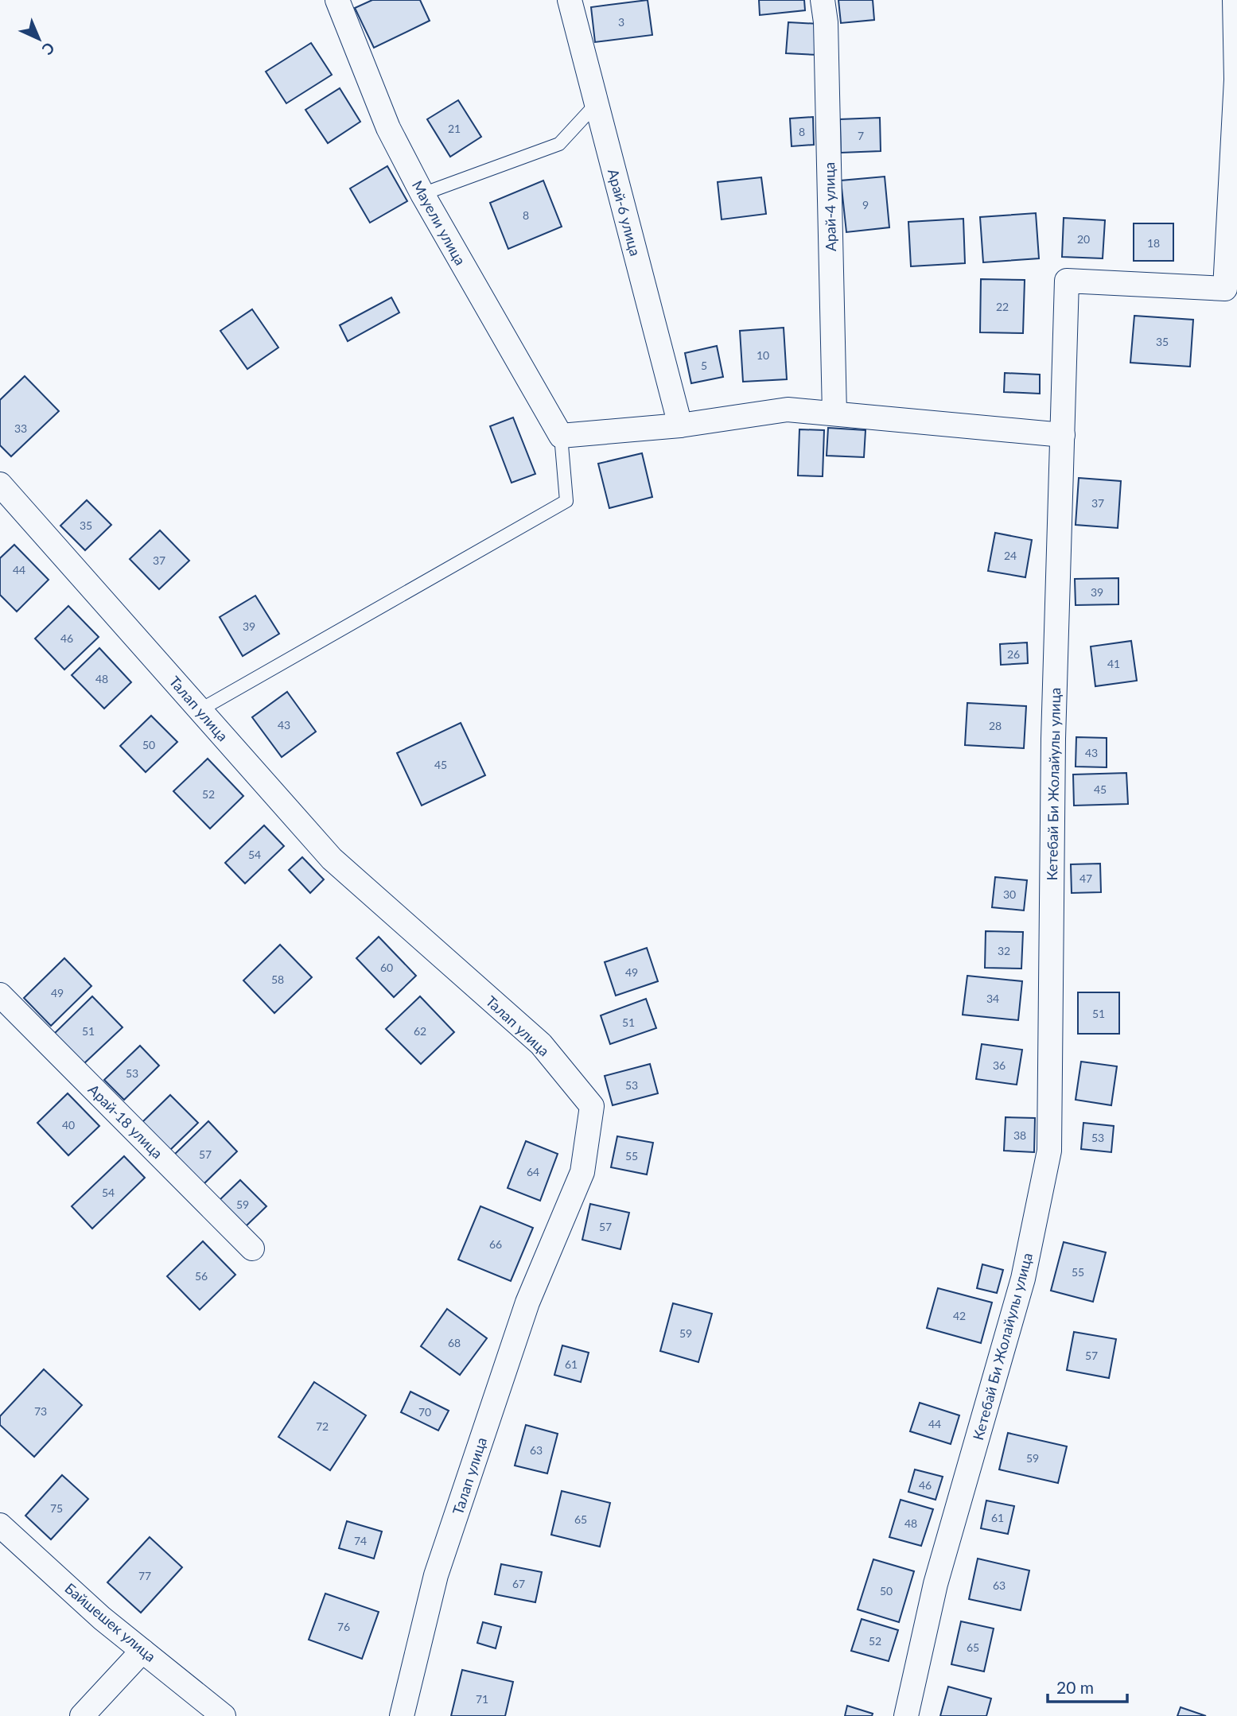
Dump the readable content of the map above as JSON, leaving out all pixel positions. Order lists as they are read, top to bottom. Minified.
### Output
{"streets":{"street":["Арай-4 улица","Арай-6 улица","Мауели улица","Талап улица","Кетебай Би Жолайулы улица","Арай-18 улица","Байшешек улица"]},"house_numbers":["3","21","8","7","9","8","20","18","22","35","10","5","33","37","35","24","37","44","39","39","46","26","41","48","43","28","50","43","45","45","52","54","47","30","32","60","49","58","49","34","51","51","51","62","36","53","53","40","38","53","57","55","64","54","59","57","66","55","56","42","59","68","57","61","73","70","44","72","63","59","46","75","61","65","48","74","77","67","63","50","76","52","65","71"],"scale_bar":"20 m","north":"bottom right"}
